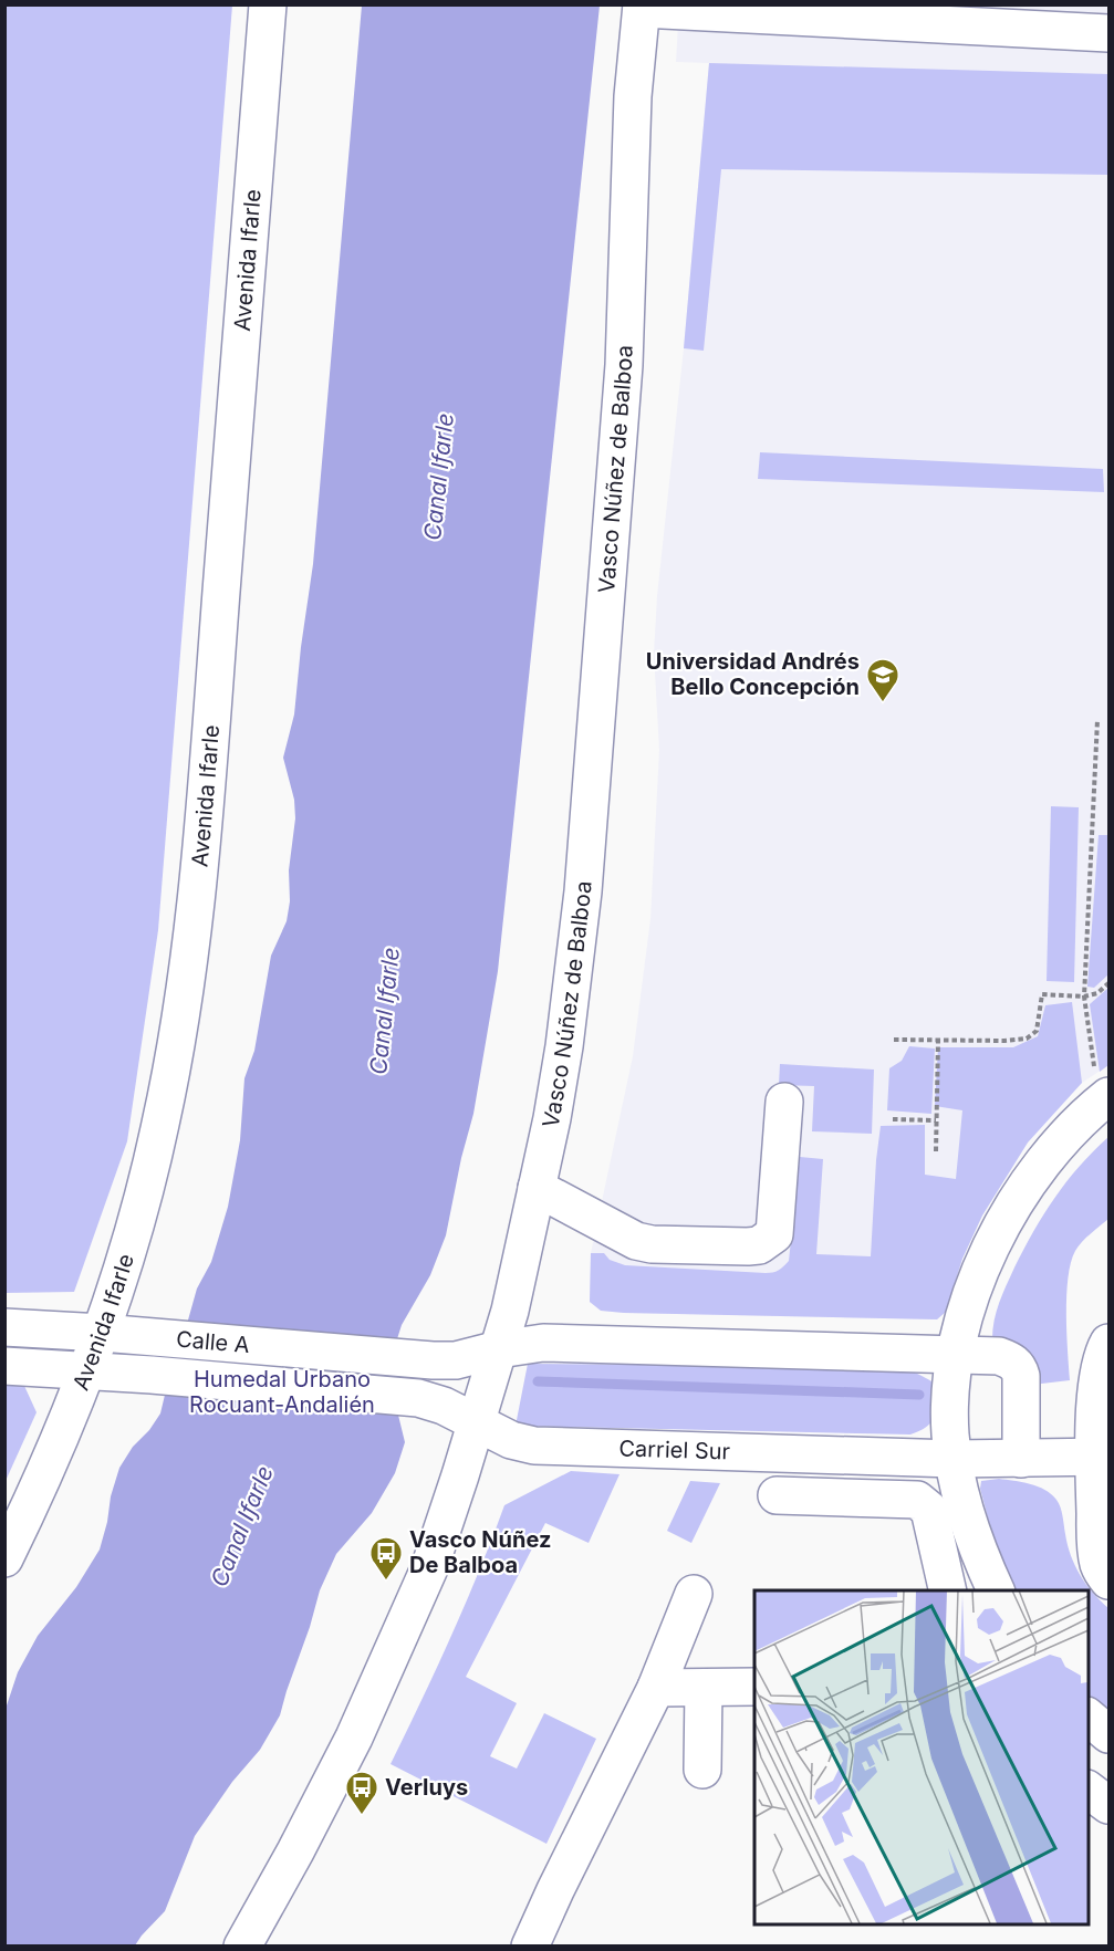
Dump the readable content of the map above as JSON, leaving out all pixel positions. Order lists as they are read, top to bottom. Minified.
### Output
{"streets":{"street":["Avenida Ifarle","Vasco Núñez de Balboa","Calle A","Carriel Sur"]},"crossings":[["Avenida Ifarle","Calle A"],["Vasco Núñez de Balboa","Calle A"],["Vasco Núñez de Balboa","Carriel Sur"],["Calle A","Carriel Sur"]],"water":["Canal Ifarle"],"parks":["Humedal Urbano Rocuant-Andalién"],"places":{"school or university":["Universidad Andrés Bello Concepción"],"bus stop":["Vasco Núñez De Balboa","Verluys"]}}
